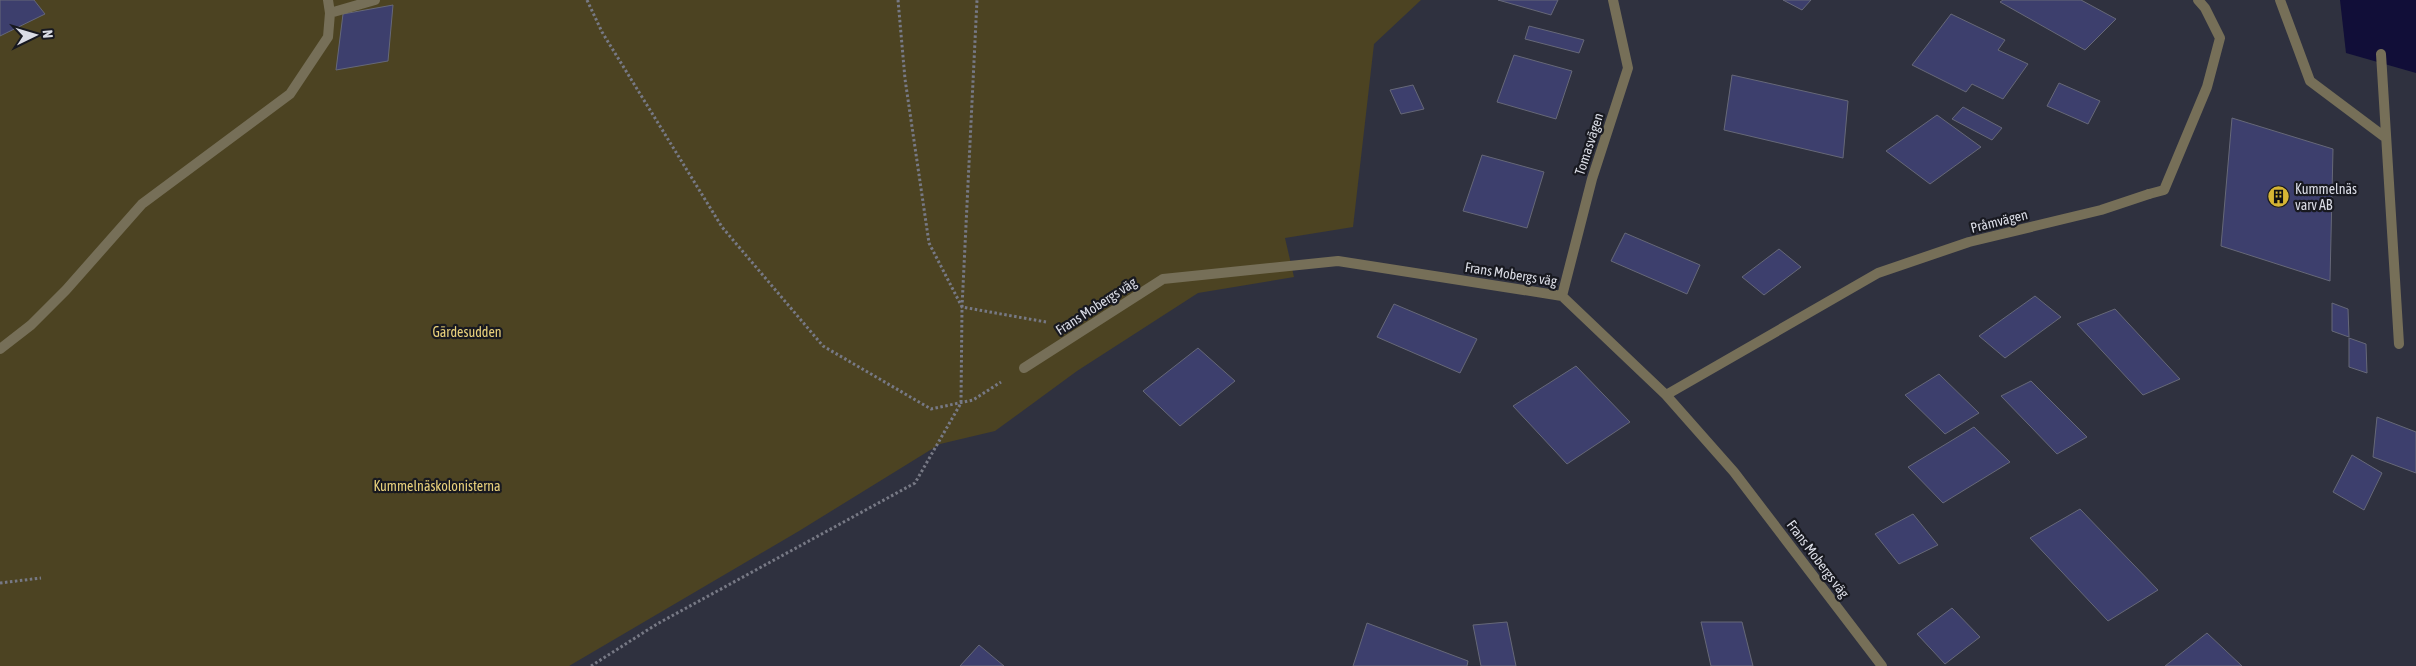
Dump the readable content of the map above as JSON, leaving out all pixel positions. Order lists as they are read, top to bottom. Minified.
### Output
{"streets":{"street":["Tomasvägen","Pråmvägen","Frans Mobergs väg"]},"crossings":[["Tomasvägen","Frans Mobergs väg"],["Pråmvägen","Frans Mobergs väg"]],"parks":["Gärdesudden","Kummelnäskolonisterna"],"places":{"building":["Kummelnäs varv AB"]},"north":"right"}
